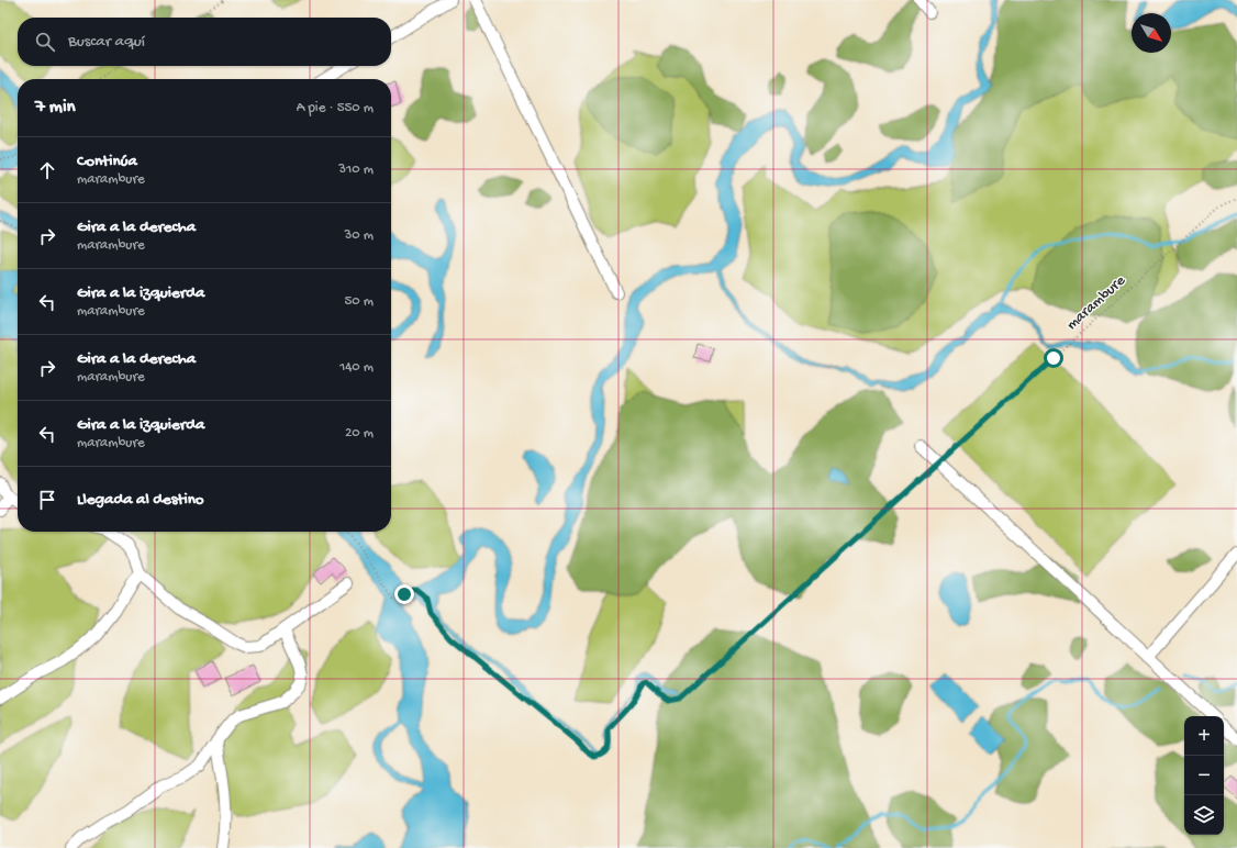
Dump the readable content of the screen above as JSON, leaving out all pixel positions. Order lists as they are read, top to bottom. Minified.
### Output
{"streets":{"path":["marambure"]},"north":"bottom right","page":{"search":"Buscar aquí","heading":["7 min","A pie · 550 m"],"list":[["Continúa","marambure","310 m"],["Gira a la derecha","marambure","30 m"],["Gira a la izquierda","marambure","50 m"],["Gira a la derecha","marambure","140 m"],["Gira a la izquierda","marambure","20 m"],"Llegada al destino"],"map_buttons":["+","−"]}}
